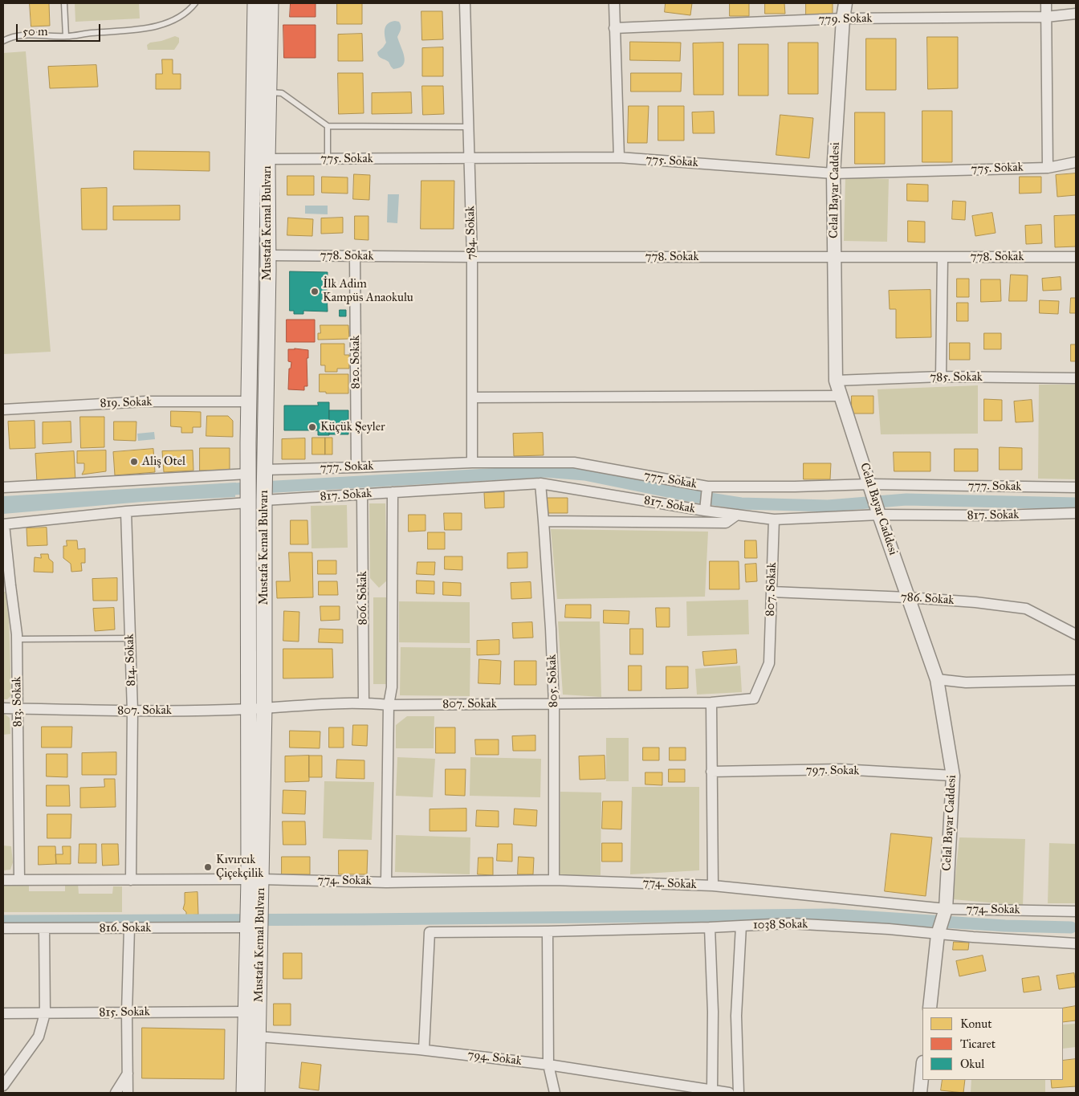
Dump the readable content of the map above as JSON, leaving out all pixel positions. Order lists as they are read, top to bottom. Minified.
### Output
{"streets":{"main road":["Mustafa Kemal Bulvarı"],"street":["779. Sokak","775. Sokak","Celal Bayar Caddesi","784. Sokak","778. Sokak","820. Sokak","785. Sokak","819. Sokak","777. Sokak","817. Sokak","807. Sokak","806. Sokak","786. Sokak","814. Sokak","805. Sokak","813. Sokak","797. Sokak","774. Sokak","1038 Sokak","816. Sokak","815. Sokak","794. Sokak"]},"crossings":[["779. Sokak","Celal Bayar Caddesi"],["775. Sokak","Celal Bayar Caddesi"],["775. Sokak","Mustafa Kemal Bulvarı"],["775. Sokak","784. Sokak"],["Celal Bayar Caddesi","778. Sokak"],["Celal Bayar Caddesi","785. Sokak"],["Celal Bayar Caddesi","777. Sokak"],["Celal Bayar Caddesi","817. Sokak"],["Celal Bayar Caddesi","786. Sokak"],["Celal Bayar Caddesi","797. Sokak"],["Celal Bayar Caddesi","774. Sokak"],["Celal Bayar Caddesi","1038 Sokak"],["Mustafa Kemal Bulvarı","778. Sokak"],["Mustafa Kemal Bulvarı","819. Sokak"],["Mustafa Kemal Bulvarı","777. Sokak"],["Mustafa Kemal Bulvarı","817. Sokak"],["Mustafa Kemal Bulvarı","807. Sokak"],["Mustafa Kemal Bulvarı","774. Sokak"],["Mustafa Kemal Bulvarı","816. Sokak"],["Mustafa Kemal Bulvarı","815. Sokak"],["Mustafa Kemal Bulvarı","794. Sokak"],["784. Sokak","778. Sokak"],["784. Sokak","777. Sokak"],["778. Sokak","820. Sokak"],["820. Sokak","777. Sokak"],["817. Sokak","807. Sokak"],["817. Sokak","806. Sokak"],["817. Sokak","805. Sokak"],["807. Sokak","806. Sokak"],["807. Sokak","786. Sokak"],["807. Sokak","814. Sokak"],["807. Sokak","805. Sokak"],["807. Sokak","813. Sokak"],["814. Sokak","774. Sokak"],["805. Sokak","774. Sokak"],["813. Sokak","774. Sokak"]],"places":["İlk Adim Kampüs Anaokulu","Küçük Şeyler","Aliş Otel","Kıvırcık Çiçekçilik"],"legend":["Konut","Ticaret","Okul"],"scale_bar":"50 m"}
